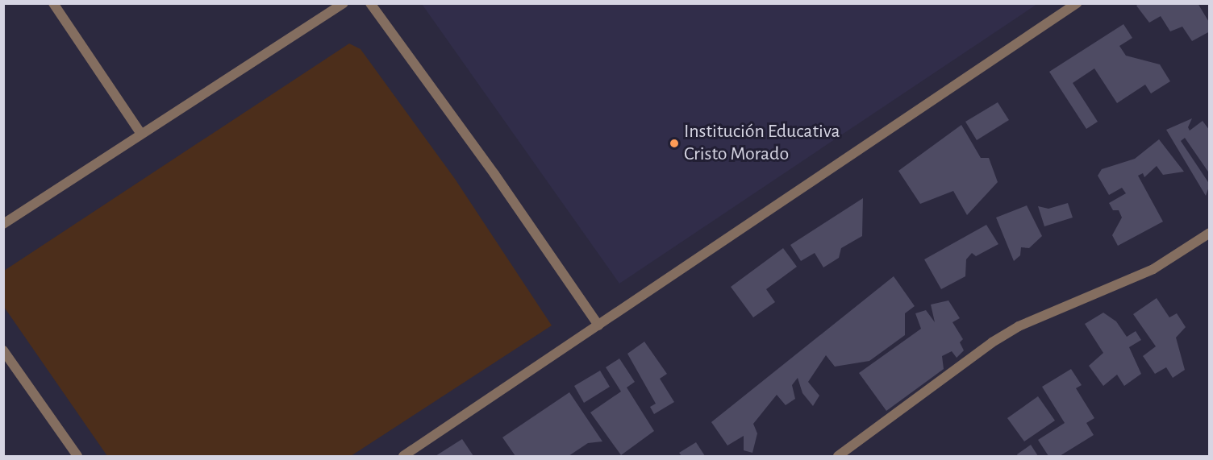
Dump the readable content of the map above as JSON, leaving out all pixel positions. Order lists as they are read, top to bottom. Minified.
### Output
{"places":["Institución Educativa Cristo Morado"]}
